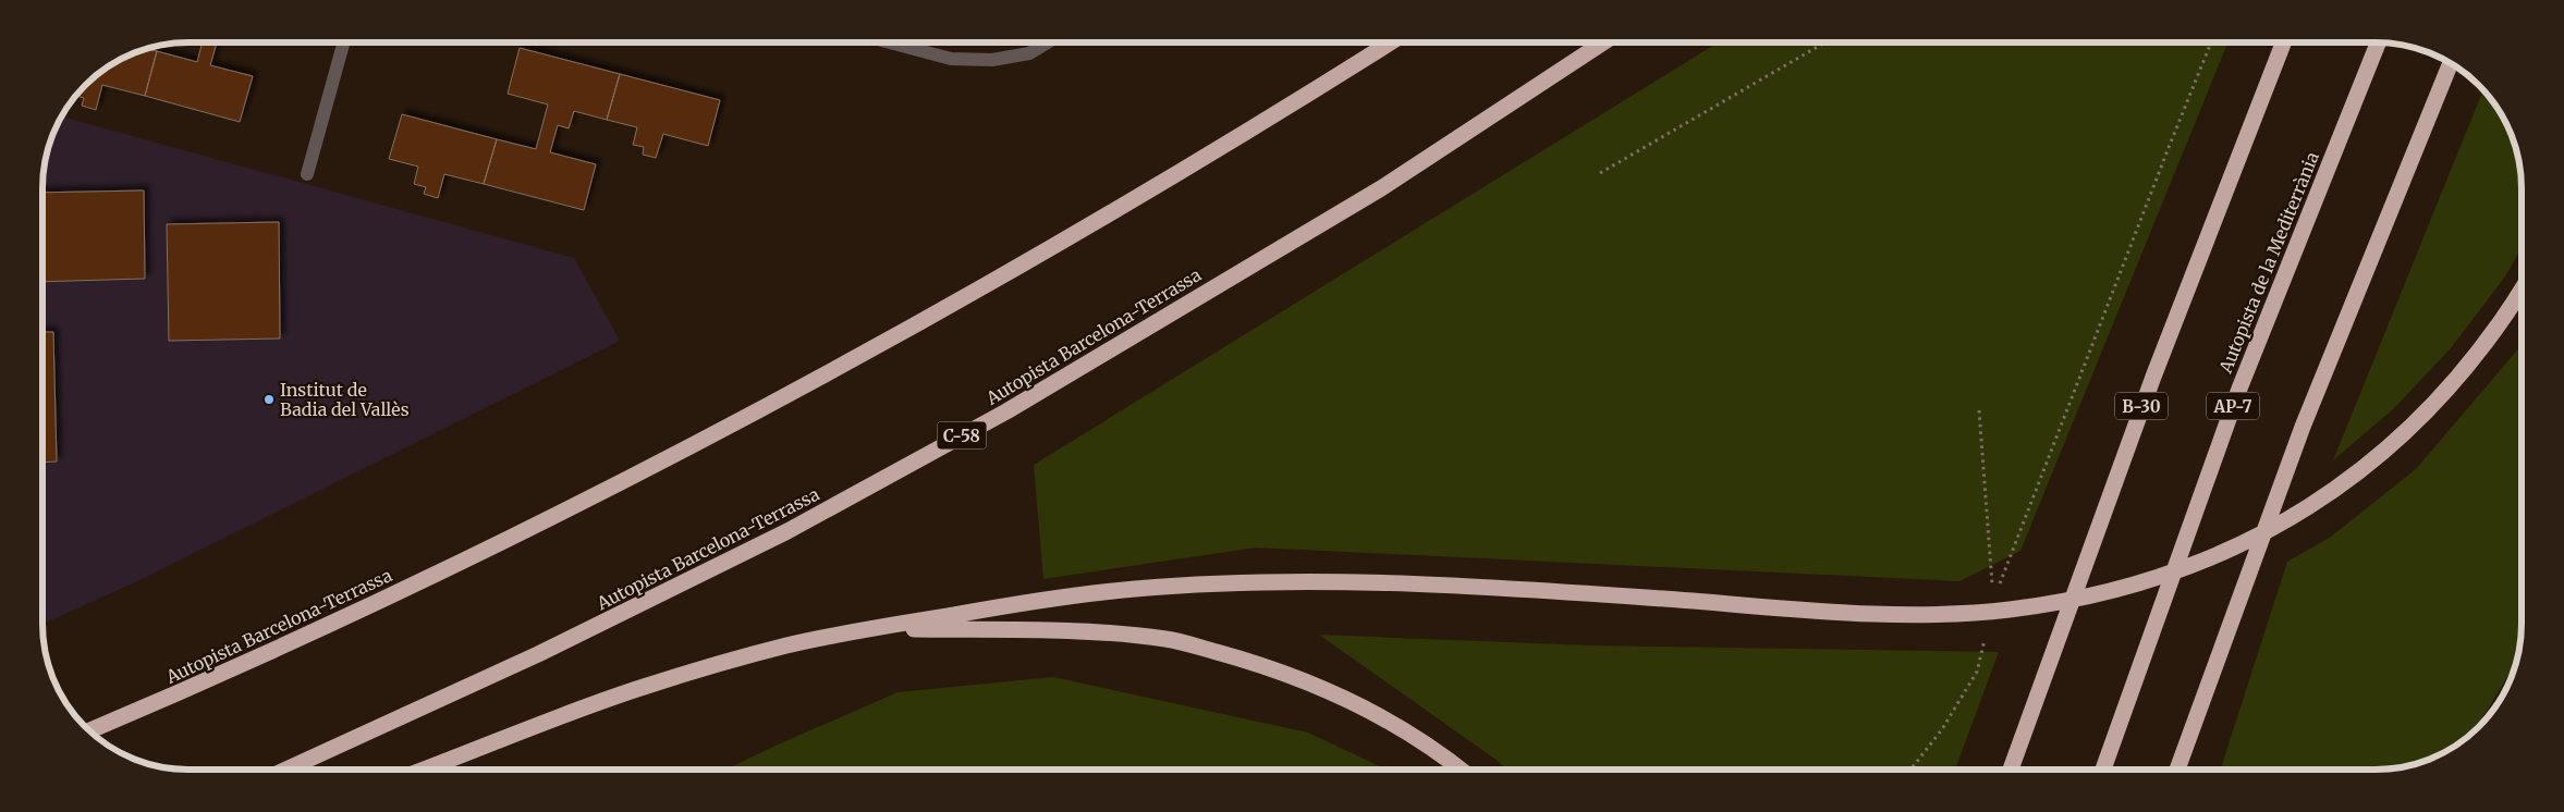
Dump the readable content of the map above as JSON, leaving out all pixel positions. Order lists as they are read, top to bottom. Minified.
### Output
{"streets":{"highway":["Autopista de la Mediterrània","Autopista Barcelona-Terrassa","B-30","AP-7","C-58"]},"places":["Institut de Badia del Vallès"]}
